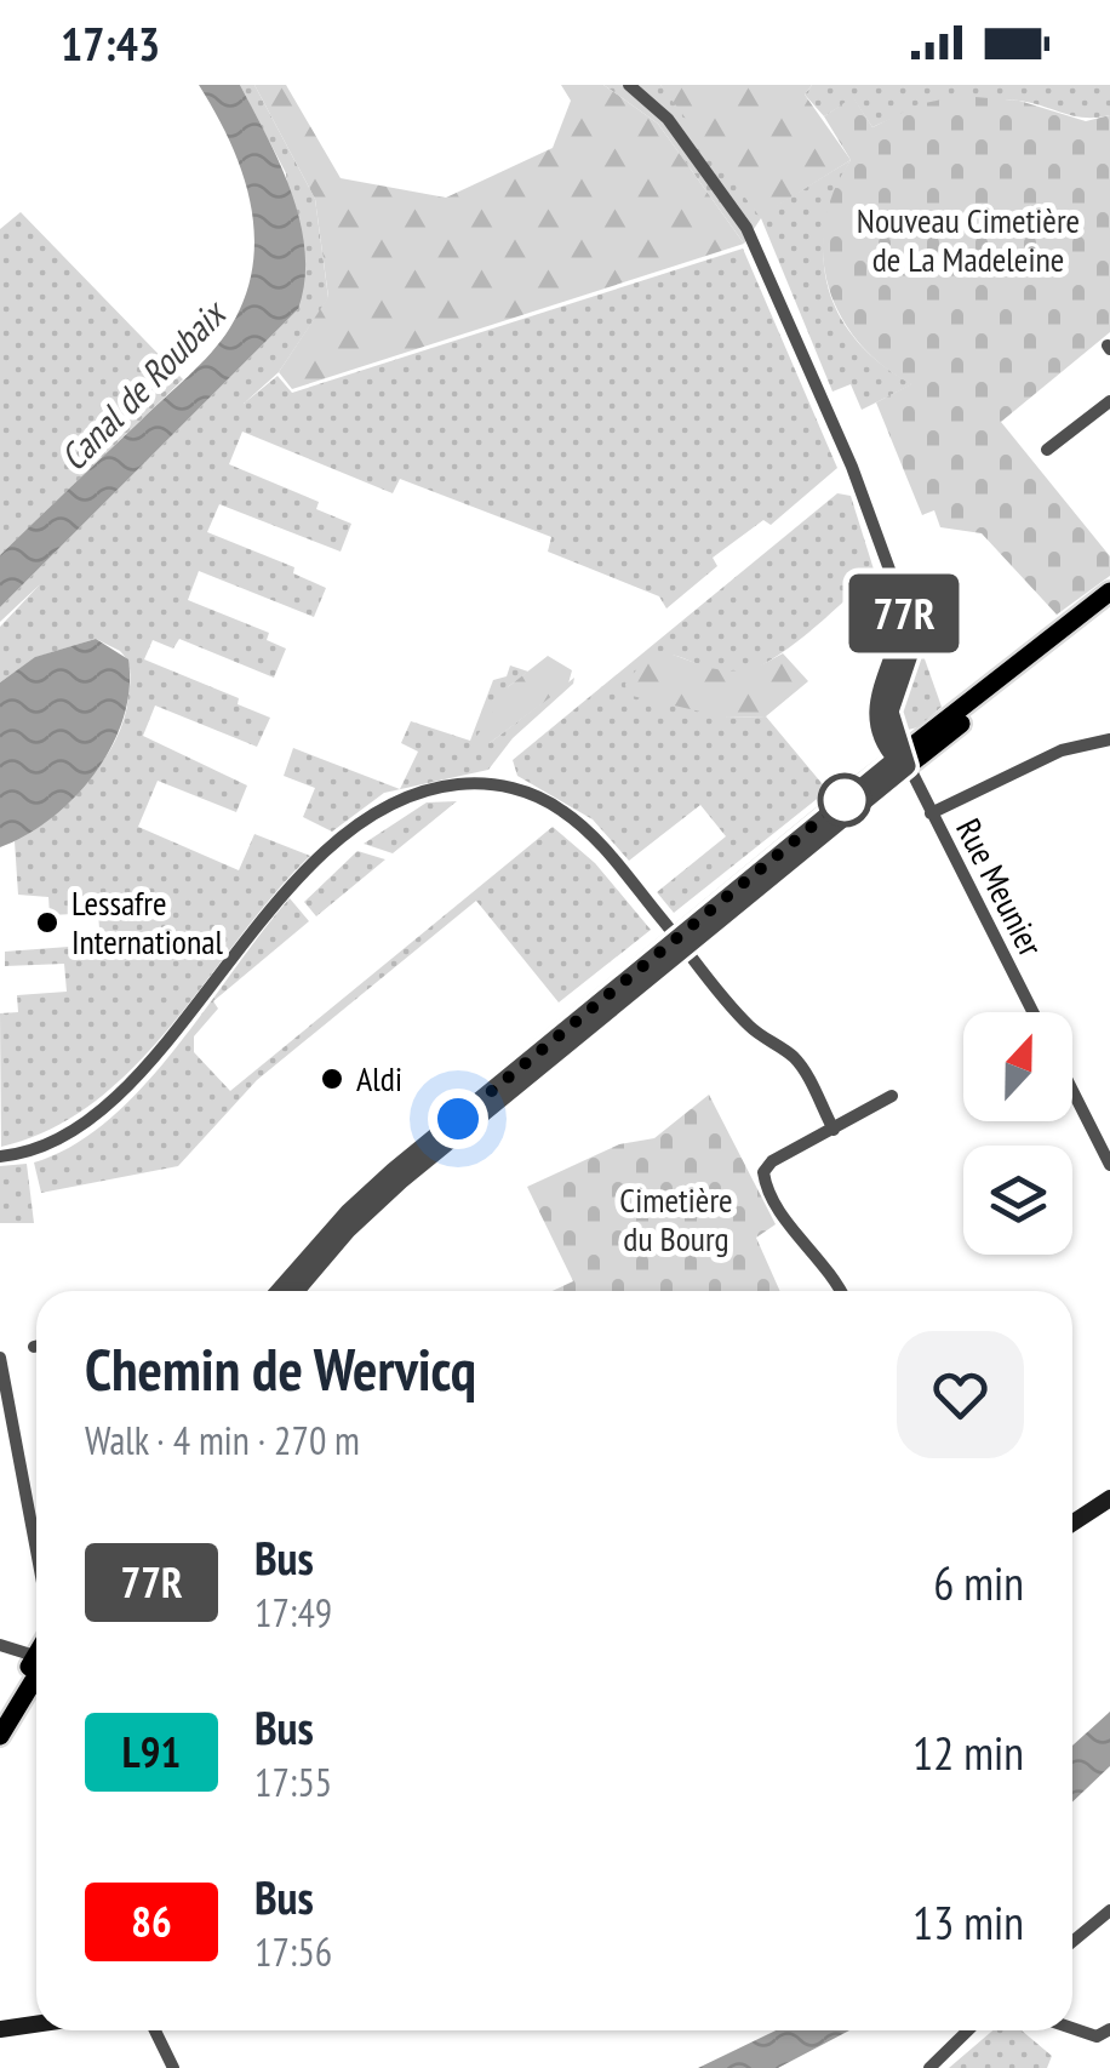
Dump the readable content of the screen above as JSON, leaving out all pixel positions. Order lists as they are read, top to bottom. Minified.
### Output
{"streets":{"street":["Rue Meunier"]},"water":["Canal de Roubaix"],"parks":["Nouveau Cimetière de La Madeleine","Cimetière du Bourg"],"places":["Lessafre International","Aldi"],"lines":["bus line 77R"],"north":"top","page":{"status":"17:43","on_map":"77R","heading":["Chemin de Wervicq","Walk · 4 min · 270 m"],"list":[{"mark":"77R","name":"Bus","note":"17:49","value":"6 min"},{"mark":"L91","name":"Bus","note":"17:55","value":"12 min"},{"mark":"86","name":"Bus","note":"17:56","value":"13 min"}]}}
